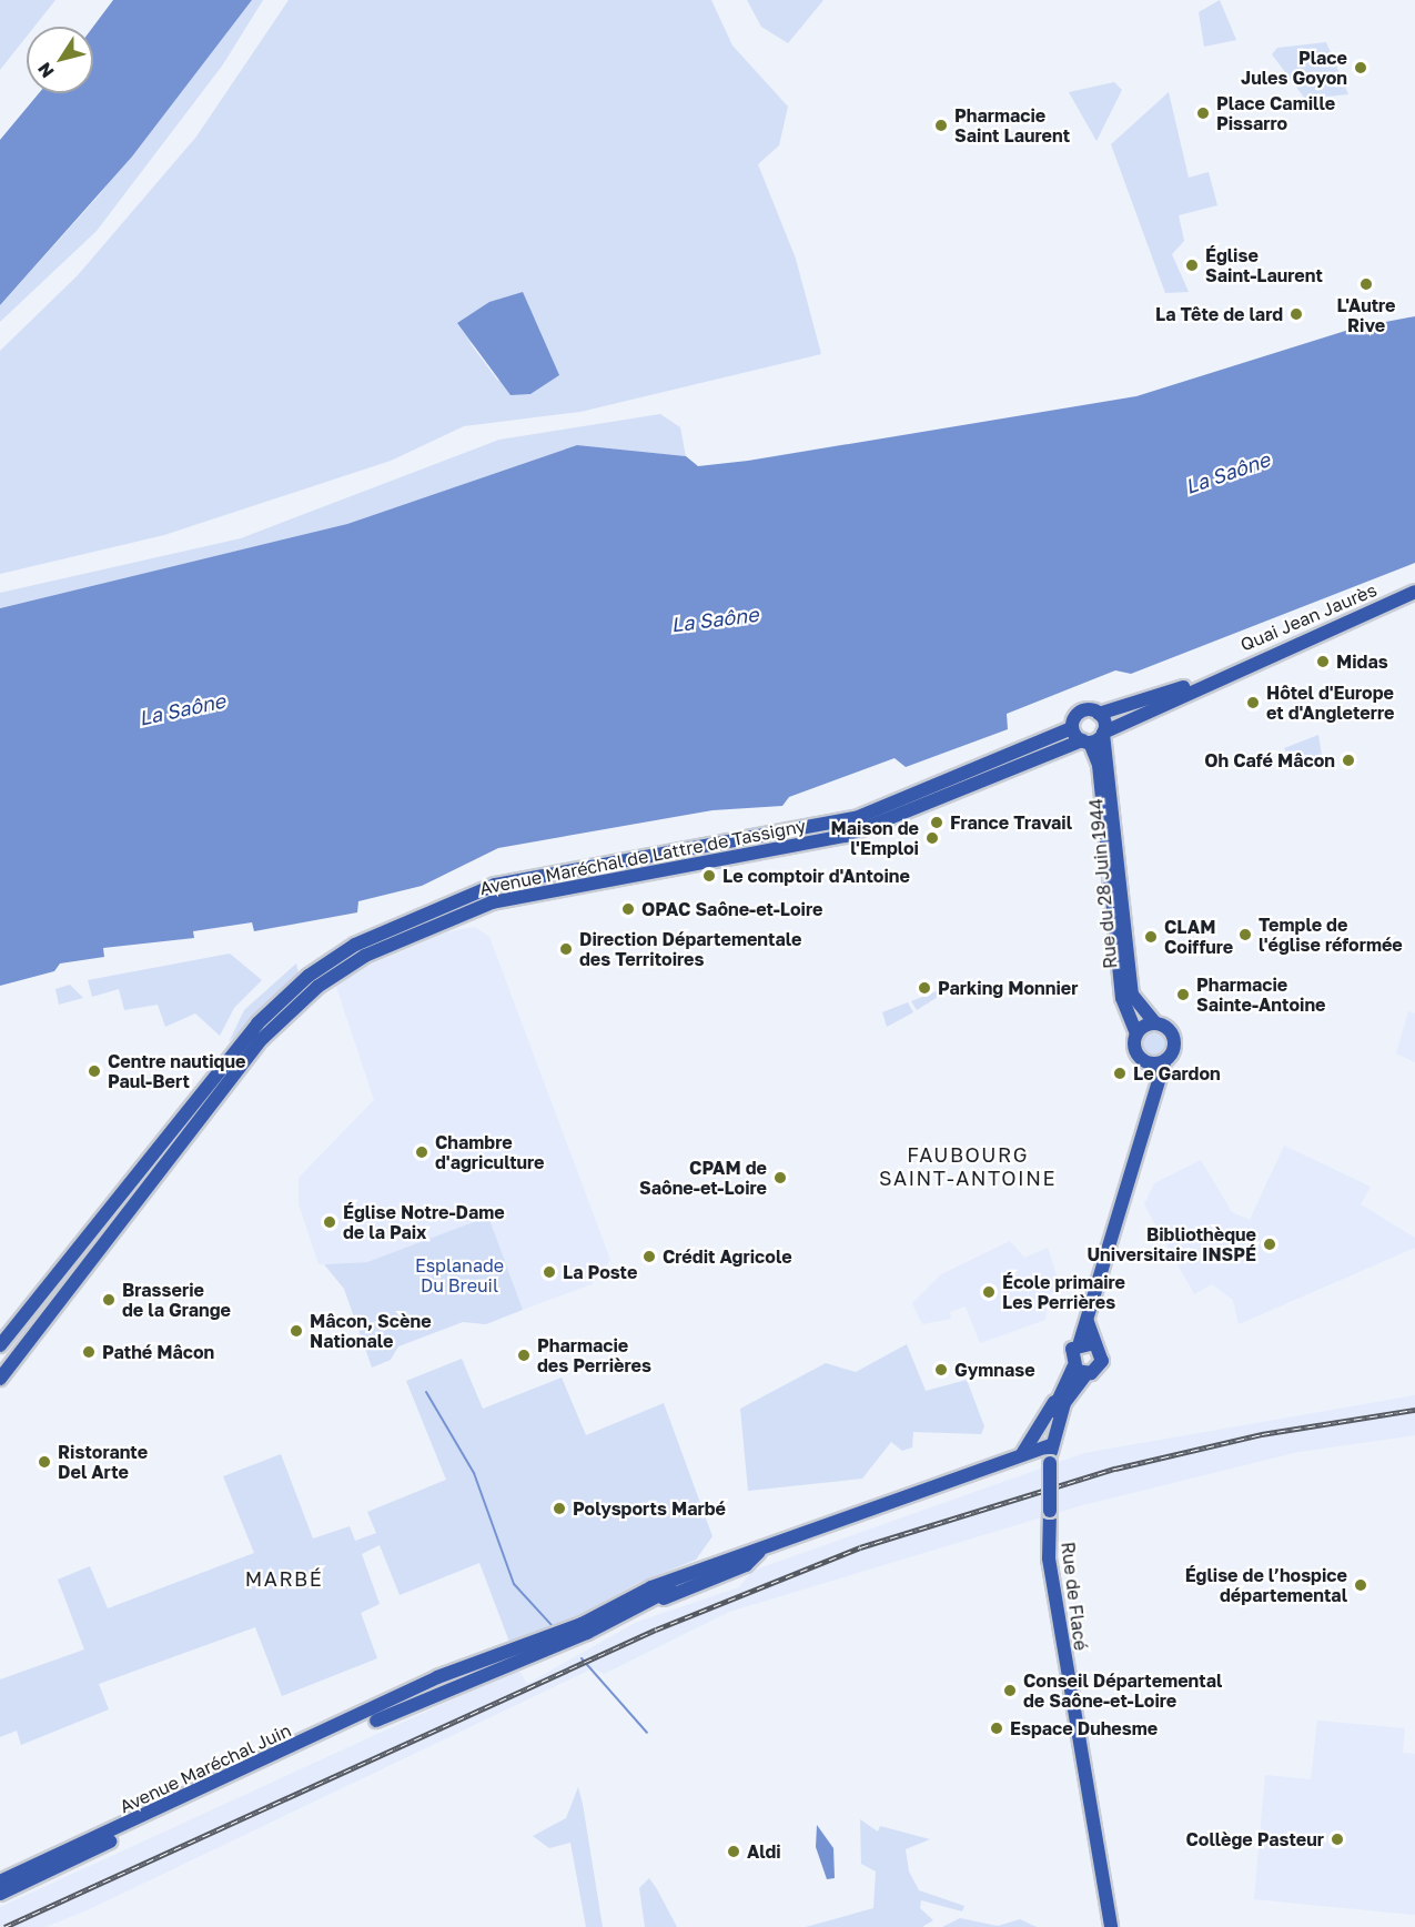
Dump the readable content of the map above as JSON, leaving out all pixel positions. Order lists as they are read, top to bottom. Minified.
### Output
{"streets":{"main road":["Quai Jean Jaurès","Avenue Maréchal de Lattre de Tassigny","Rue du 28 Juin 1944","Rue de Flacé","Avenue Maréchal Juin"]},"crossings":[["Quai Jean Jaurès","Avenue Maréchal de Lattre de Tassigny"],["Quai Jean Jaurès","Rue du 28 Juin 1944"],["Avenue Maréchal de Lattre de Tassigny","Rue du 28 Juin 1944"],["Rue du 28 Juin 1944","Rue de Flacé"]],"districts":["FAUBOURG SAINT-ANTOINE","MARBÉ"],"water":["La Saône"],"parks":["Esplanade Du Breuil"],"places":["Place Jules Goyon","Place Camille Pissarro","Pharmacie Saint Laurent","Église Saint-Laurent","L'Autre Rive","La Tête de lard","Midas","Hôtel d'Europe et d'Angleterre","Oh Café Mâcon","France Travail","Maison de l'Emploi","Le comptoir d'Antoine","OPAC Saône-et-Loire","Temple de l'église réformée","CLAM Coiffure","Direction Départementale des Territoires","Parking Monnier","Pharmacie Sainte-Antoine","Centre nautique Paul-Bert","Le Gardon","Chambre d'agriculture","CPAM de Saône-et-Loire","Église Notre-Dame de la Paix","Bibliothèque Universitaire INSPÉ","Crédit Agricole","La Poste","École primaire Les Perrières","Brasserie de la Grange","Mâcon, Scène Nationale","Pathé Mâcon","Pharmacie des Perrières","Gymnase","Ristorante Del Arte","Polysports Marbé","Église de l’hospice départemental","Conseil Départemental de Saône-et-Loire","Espace Duhesme","Collège Pasteur","Aldi"],"north":"bottom left"}
